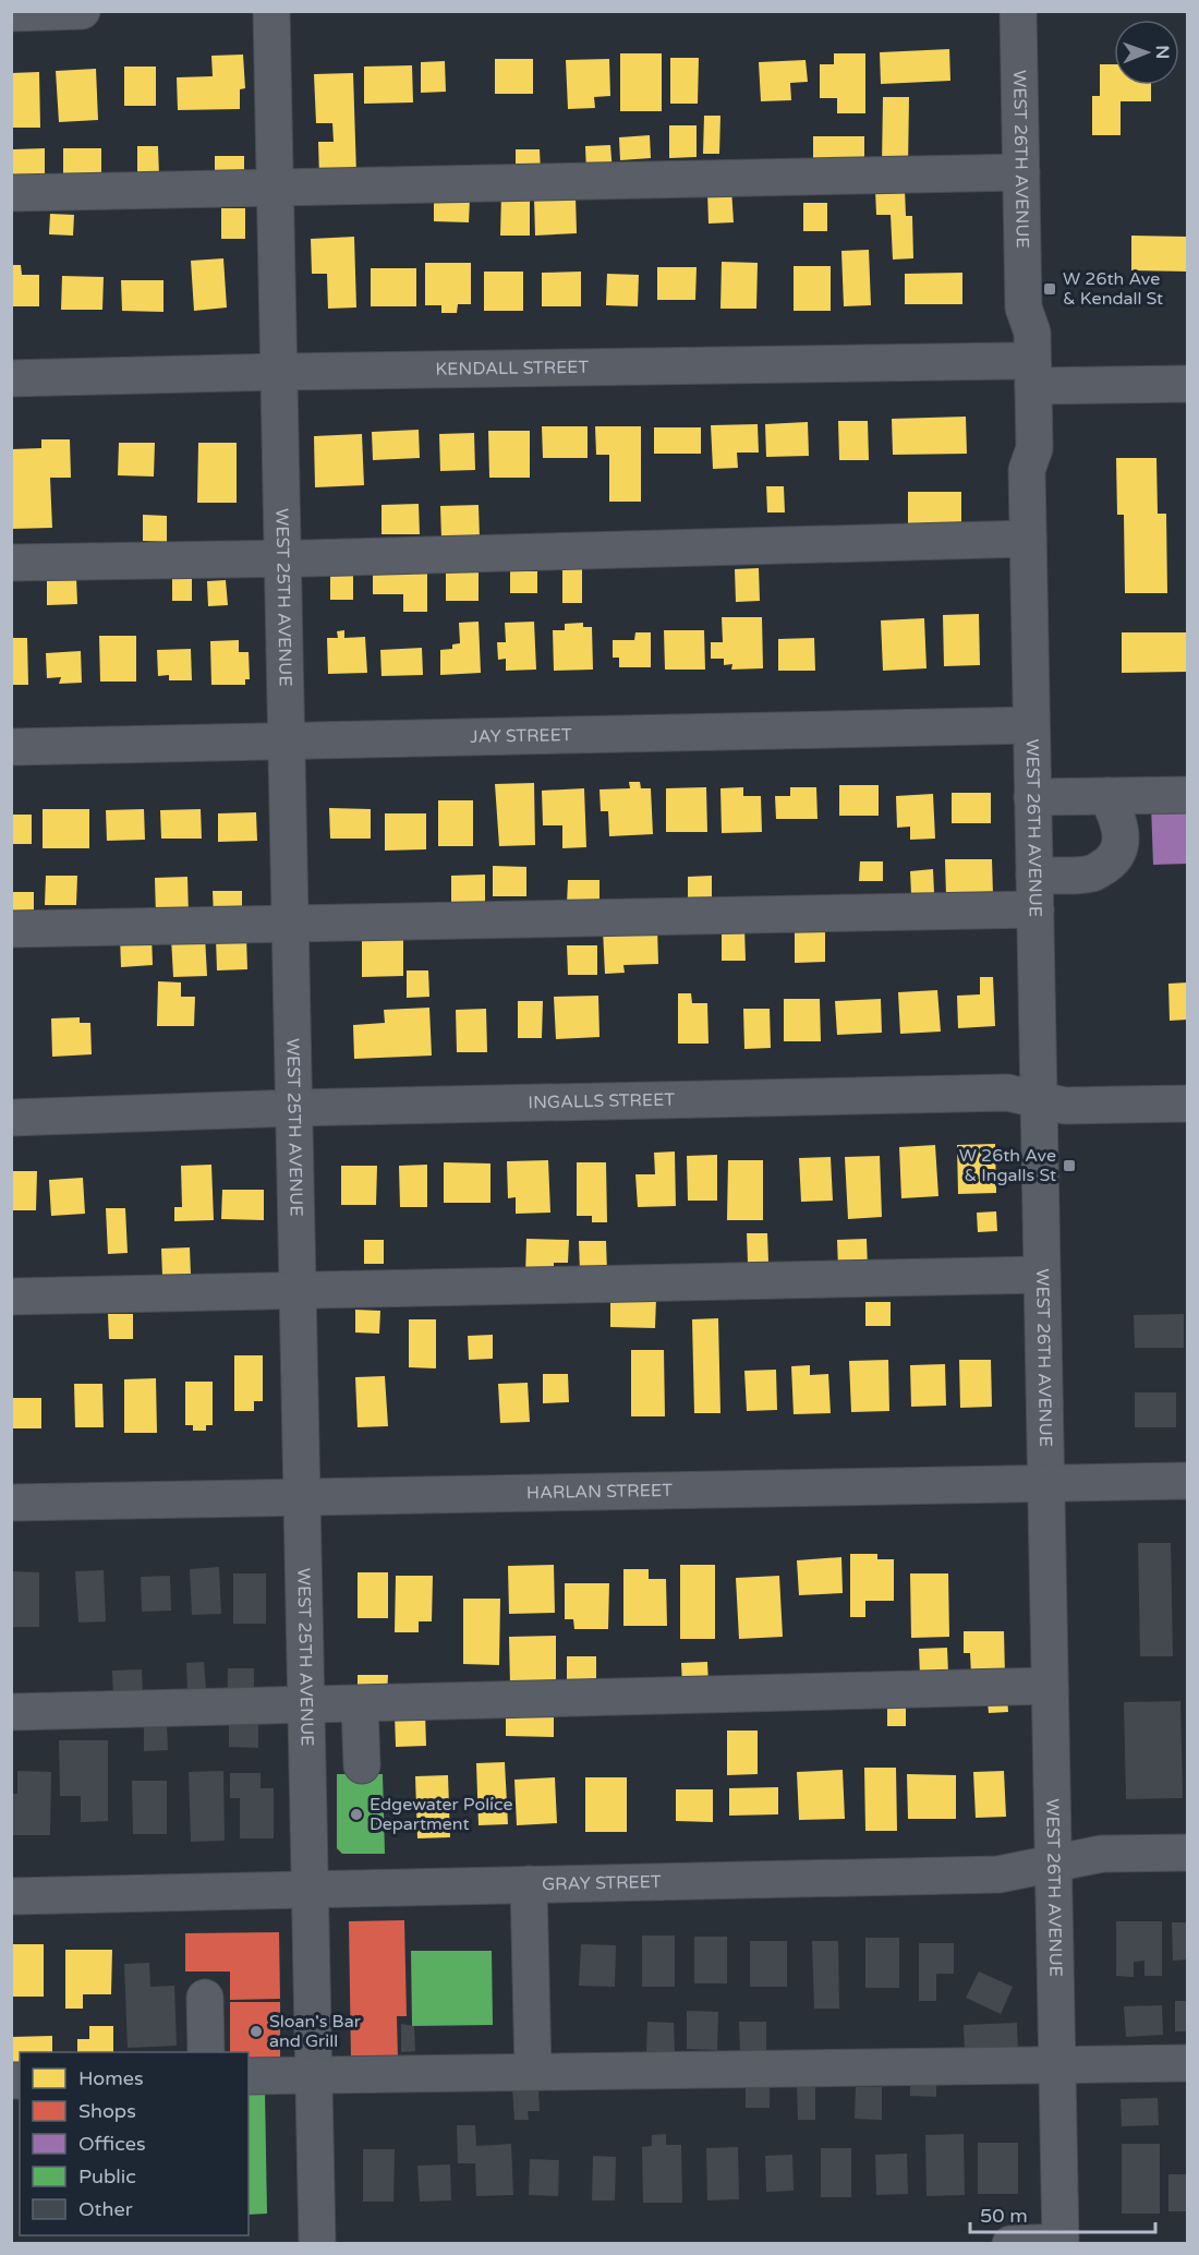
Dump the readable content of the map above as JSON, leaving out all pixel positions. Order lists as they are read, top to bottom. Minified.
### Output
{"streets":{"street":["WEST 26TH AVENUE","KENDALL STREET","WEST 25TH AVENUE","JAY STREET","INGALLS STREET","HARLAN STREET","GRAY STREET"]},"crossings":[["WEST 26TH AVENUE","KENDALL STREET"],["WEST 26TH AVENUE","JAY STREET"],["WEST 26TH AVENUE","INGALLS STREET"],["WEST 26TH AVENUE","HARLAN STREET"],["WEST 26TH AVENUE","GRAY STREET"],["KENDALL STREET","WEST 25TH AVENUE"],["WEST 25TH AVENUE","JAY STREET"],["WEST 25TH AVENUE","INGALLS STREET"],["WEST 25TH AVENUE","HARLAN STREET"],["WEST 25TH AVENUE","GRAY STREET"]],"places":{"transit":["W 26th Ave & Kendall St","W 26th Ave & Ingalls St"],"other":["Edgewater Police Department","Sloan's Bar and Grill"]},"legend":["Homes","Shops","Offices","Public","Other"],"scale_bar":"50 m","north":"right"}
